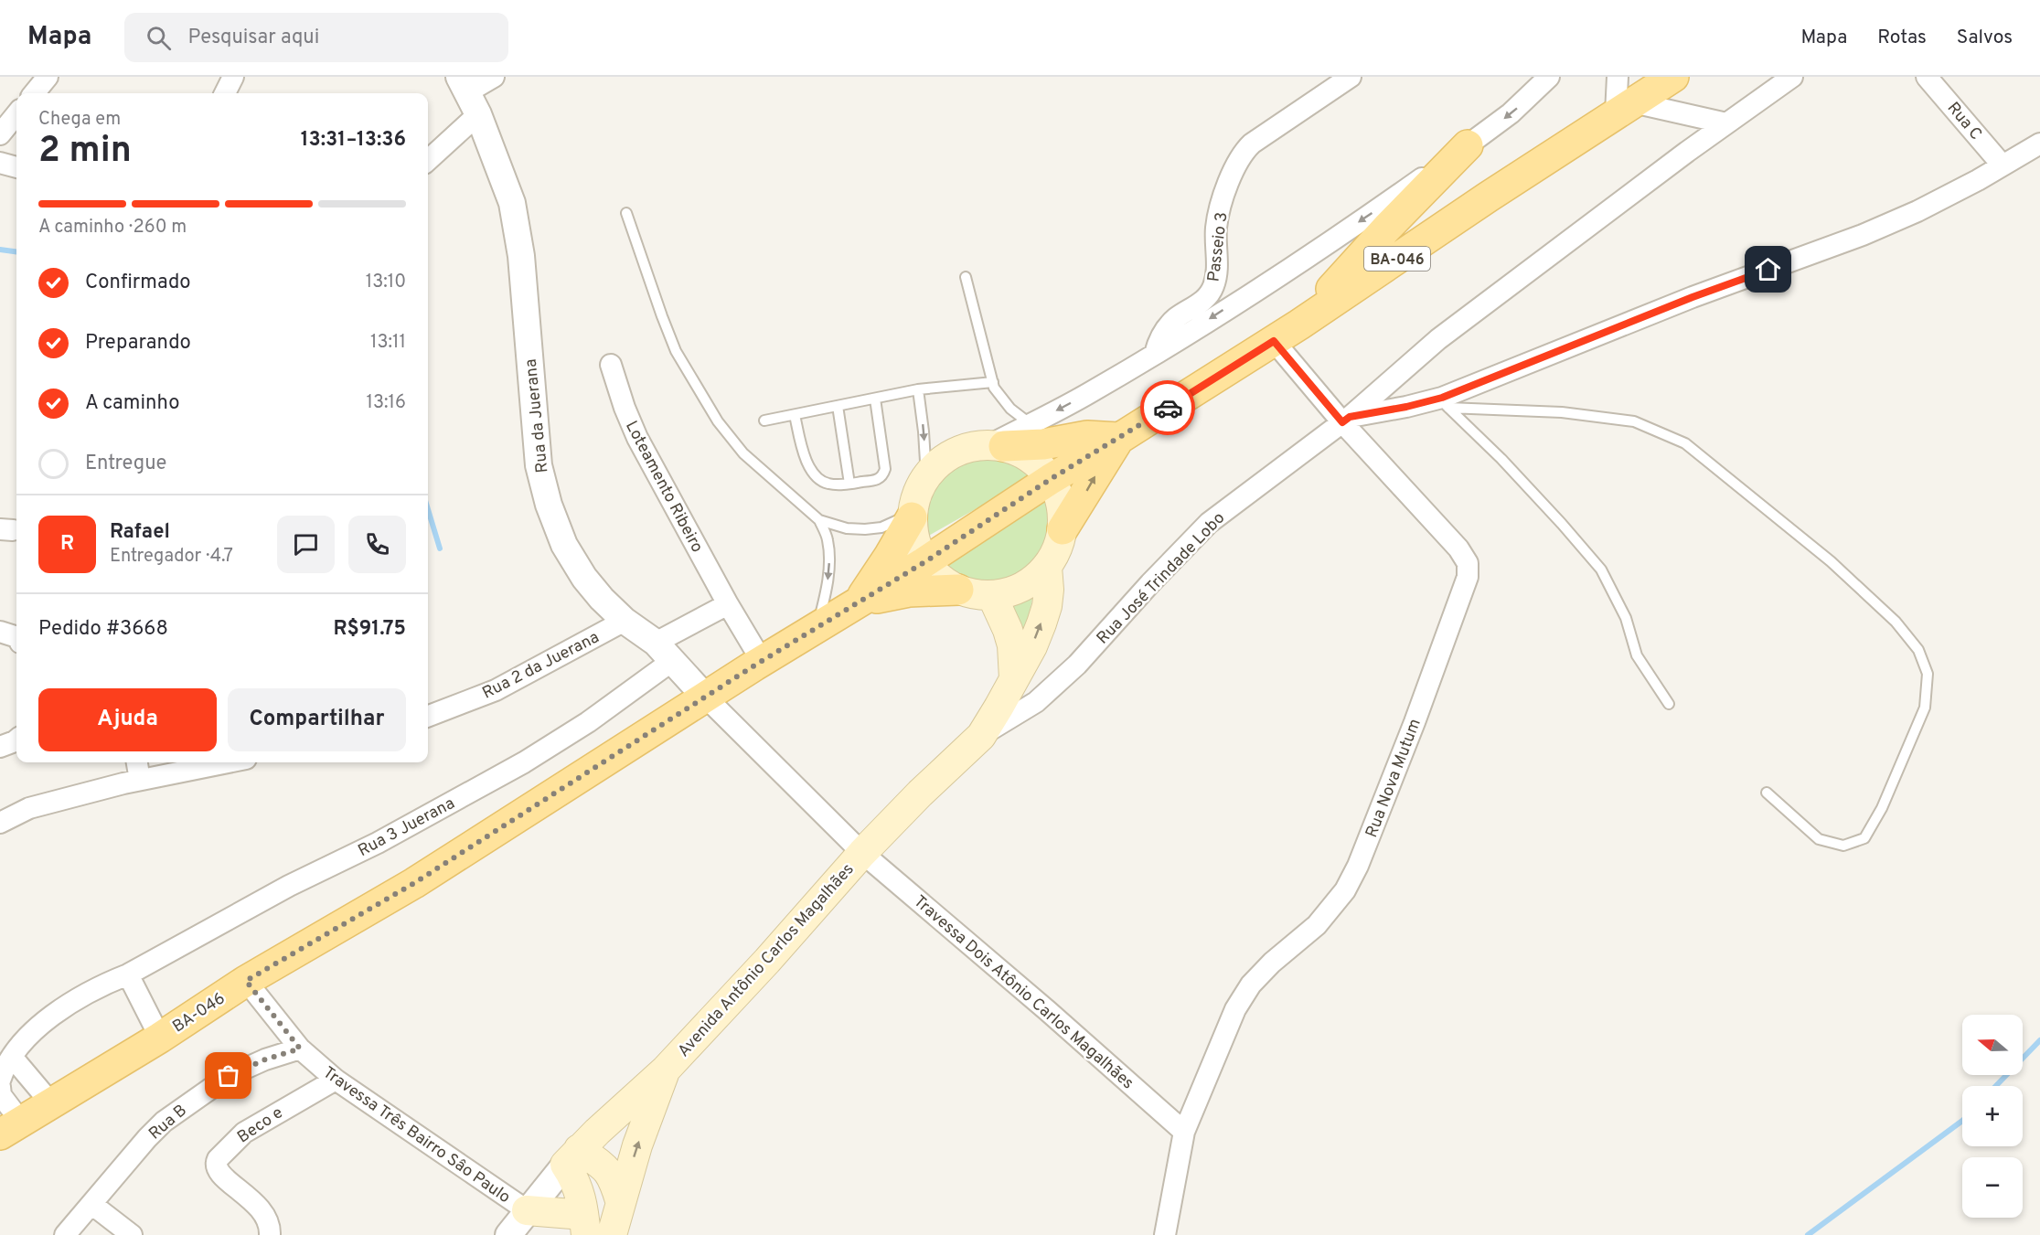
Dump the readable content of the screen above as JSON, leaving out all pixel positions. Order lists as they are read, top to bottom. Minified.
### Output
{"streets":{"main road":["BA-046","Avenida Antônio Carlos Magalhães"],"street":["Rua C","Passeio 3","Rua da Juerana","Loteamento Ribeiro","Rua José Trindade Lobo","Rua 2 da Juerana","Rua Nova Mutum","Rua 3 Juerana","Travessa Dois Atônio Carlos Magalhães","Rua B","Beco e","Travessa Três Bairro Sâo Paulo"]},"crossings":[["BA-046","Rua da Juerana"],["BA-046","Rua Nova Mutum"],["BA-046","Travessa Dois Atônio Carlos Magalhães"],["BA-046","Travessa Três Bairro Sâo Paulo"],["Rua da Juerana","Rua 2 da Juerana"],["Rua da Juerana","Rua 3 Juerana"],["Rua da Juerana","Travessa Dois Atônio Carlos Magalhães"],["Loteamento Ribeiro","Rua 3 Juerana"],["Rua José Trindade Lobo","Rua Nova Mutum"],["Rua José Trindade Lobo","Avenida Antônio Carlos Magalhães"],["Rua Nova Mutum","Travessa Dois Atônio Carlos Magalhães"],["Avenida Antônio Carlos Magalhães","Travessa Dois Atônio Carlos Magalhães"],["Avenida Antônio Carlos Magalhães","Travessa Três Bairro Sâo Paulo"],["Rua B","Travessa Três Bairro Sâo Paulo"],["Beco e","Travessa Três Bairro Sâo Paulo"]],"north":"left","page":{"header":"Mapa","search":"Pesquisar aqui","nav":["Mapa","Rotas","Salvos"],"heading":["2 min","Chega em","13:31–13:36"],"panel":["Rafael","Entregador · 4.7","Pedido #3668","R$91.75"],"bar":"A caminho · 260 m","list":[["Confirmado","13:10"],["Preparando","13:11"],["A caminho","13:16"],"Entregue"],"round":"R","buttons":["Ajuda","Compartilhar"],"map_buttons":["+","−"]}}
